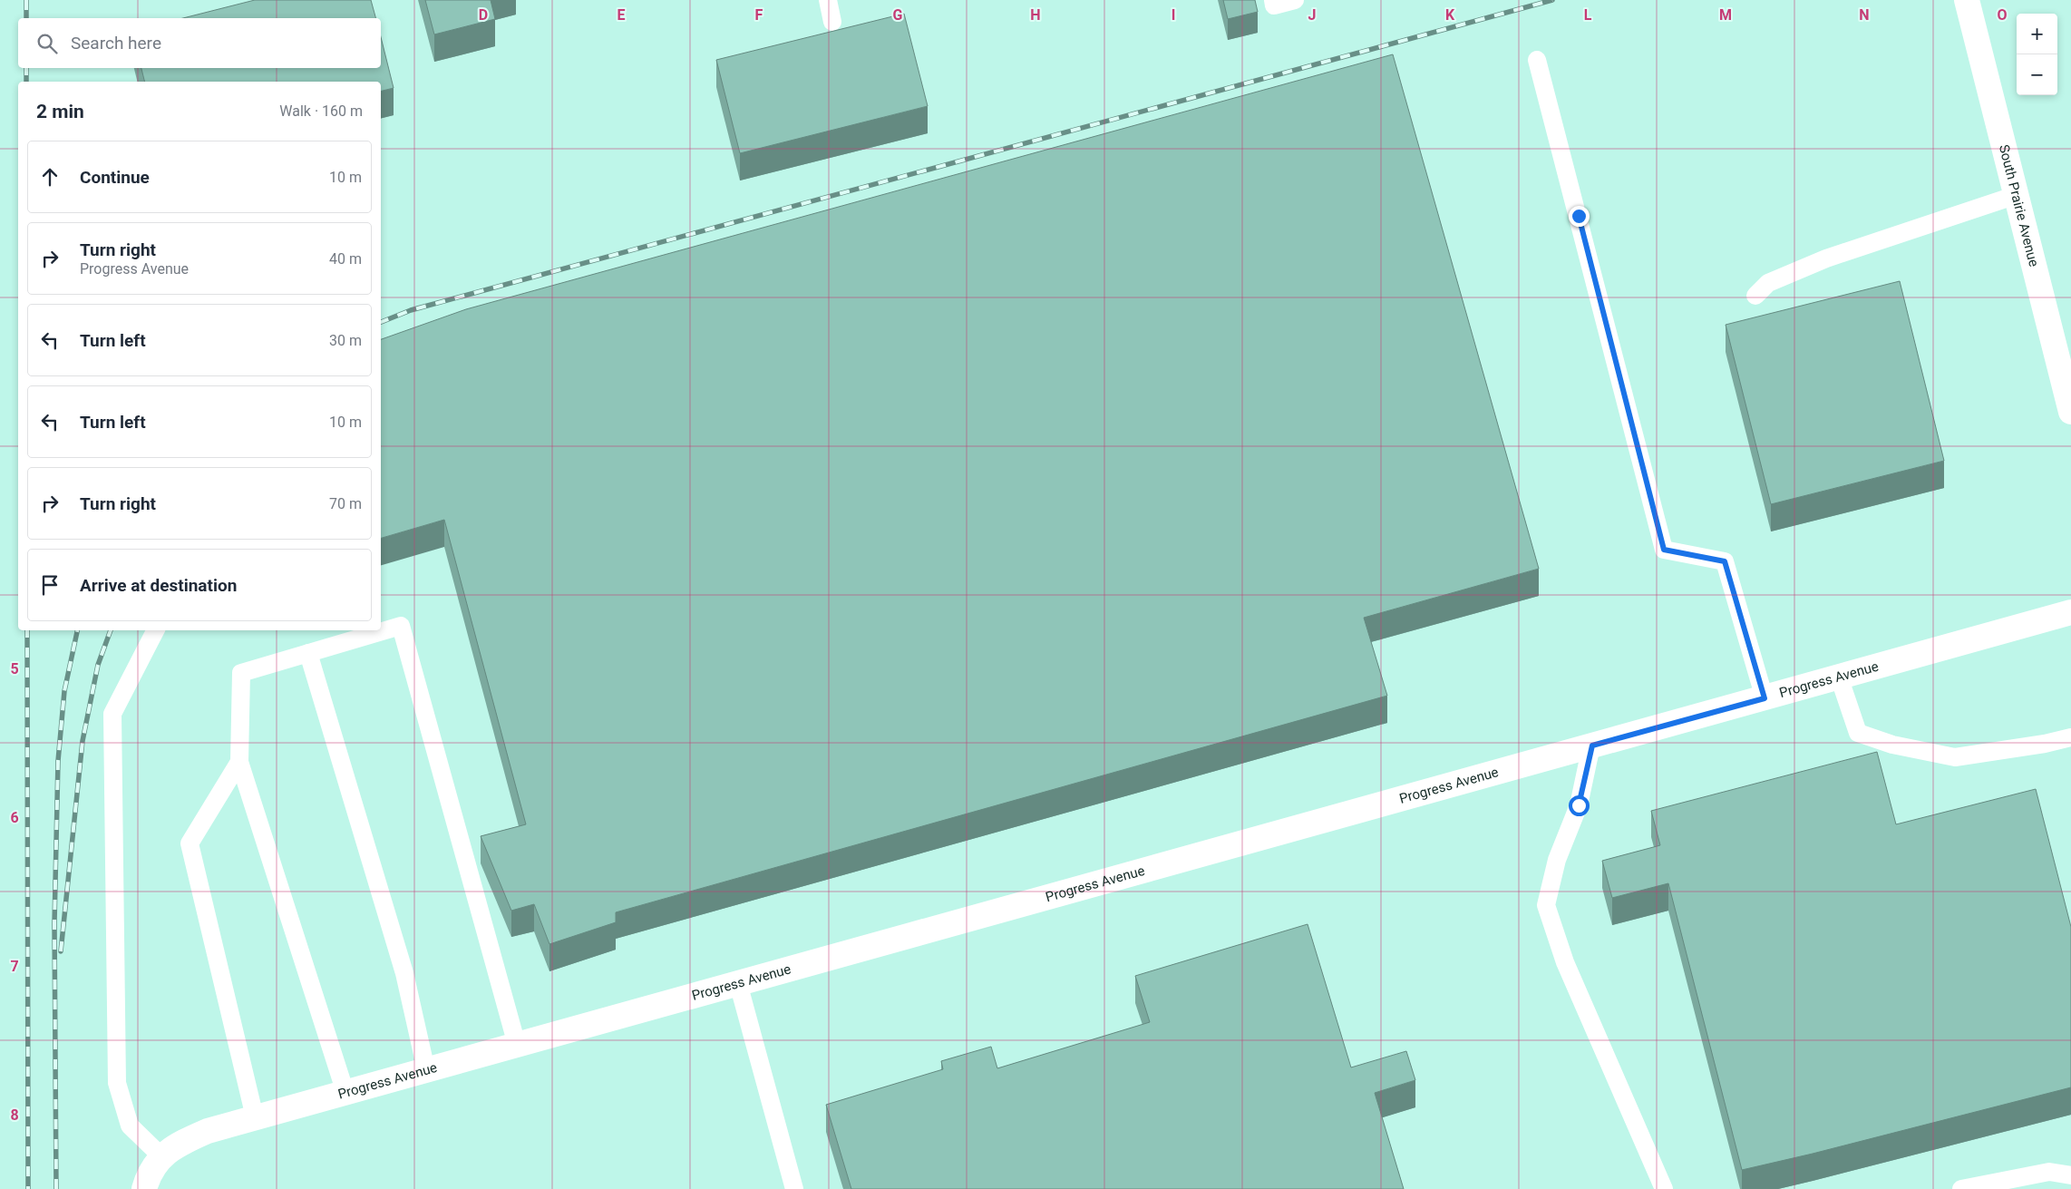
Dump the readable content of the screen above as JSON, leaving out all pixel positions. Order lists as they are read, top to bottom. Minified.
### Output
{"streets":{"street":["South Prairie Avenue","Progress Avenue"]},"page":{"map_buttons":["+","−"],"search":"Search here","heading":["2 min","Walk · 160 m"],"list":[["Continue","10 m"],["Turn right","Progress Avenue","40 m"],["Turn left","30 m"],["Turn left","10 m"],["Turn right","70 m"],"Arrive at destination"]},"grid":{"columns":["D","E","F","G","H","I","J","K","L","M","N","O"],"rows":["5","6","7","8"]}}
